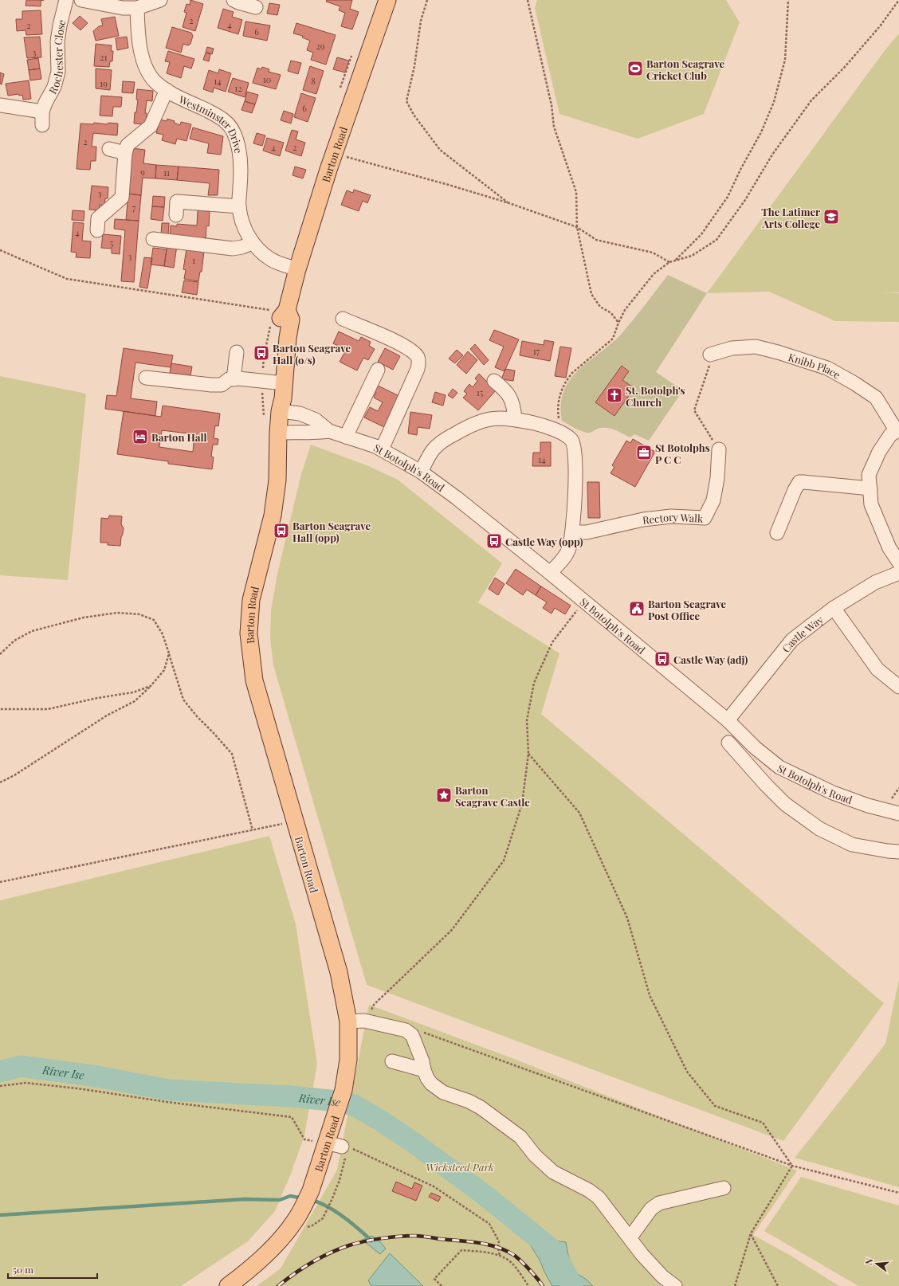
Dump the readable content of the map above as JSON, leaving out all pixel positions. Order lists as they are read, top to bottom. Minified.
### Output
{"streets":{"main road":["Barton Road"],"street":["Rochester Close","Westminster Drive","Knibb Place","St Botolph's Road","Rectory Walk","Castle Way"]},"crossings":[["Westminster Drive","Barton Road"],["Barton Road","St Botolph's Road"],["St Botolph's Road","Castle Way"]],"water":["River Ise"],"parks":["Wicksteed Park"],"places":{"sports":["Barton Seagrave Cricket Club"],"school or university":["The Latimer Arts College"],"bus stop":["Barton Seagrave Hall (o/s)","Barton Seagrave Hall (opp)","Castle Way (opp)","Castle Way (adj)"],"church":["St. Botolph's Church"],"hotel":["Barton Hall"],"office":["St Botolphs P C C"],"public building":["Barton Seagrave Post Office"],"place":["Barton Seagrave Castle"]},"house_numbers":["2","4","2","6","29","3","21","10","14","8","19","12","6","2","4","2","9","11","3","7","4","5","3","1","17","15","14"],"scale_bar":"50 m","north":"left"}
